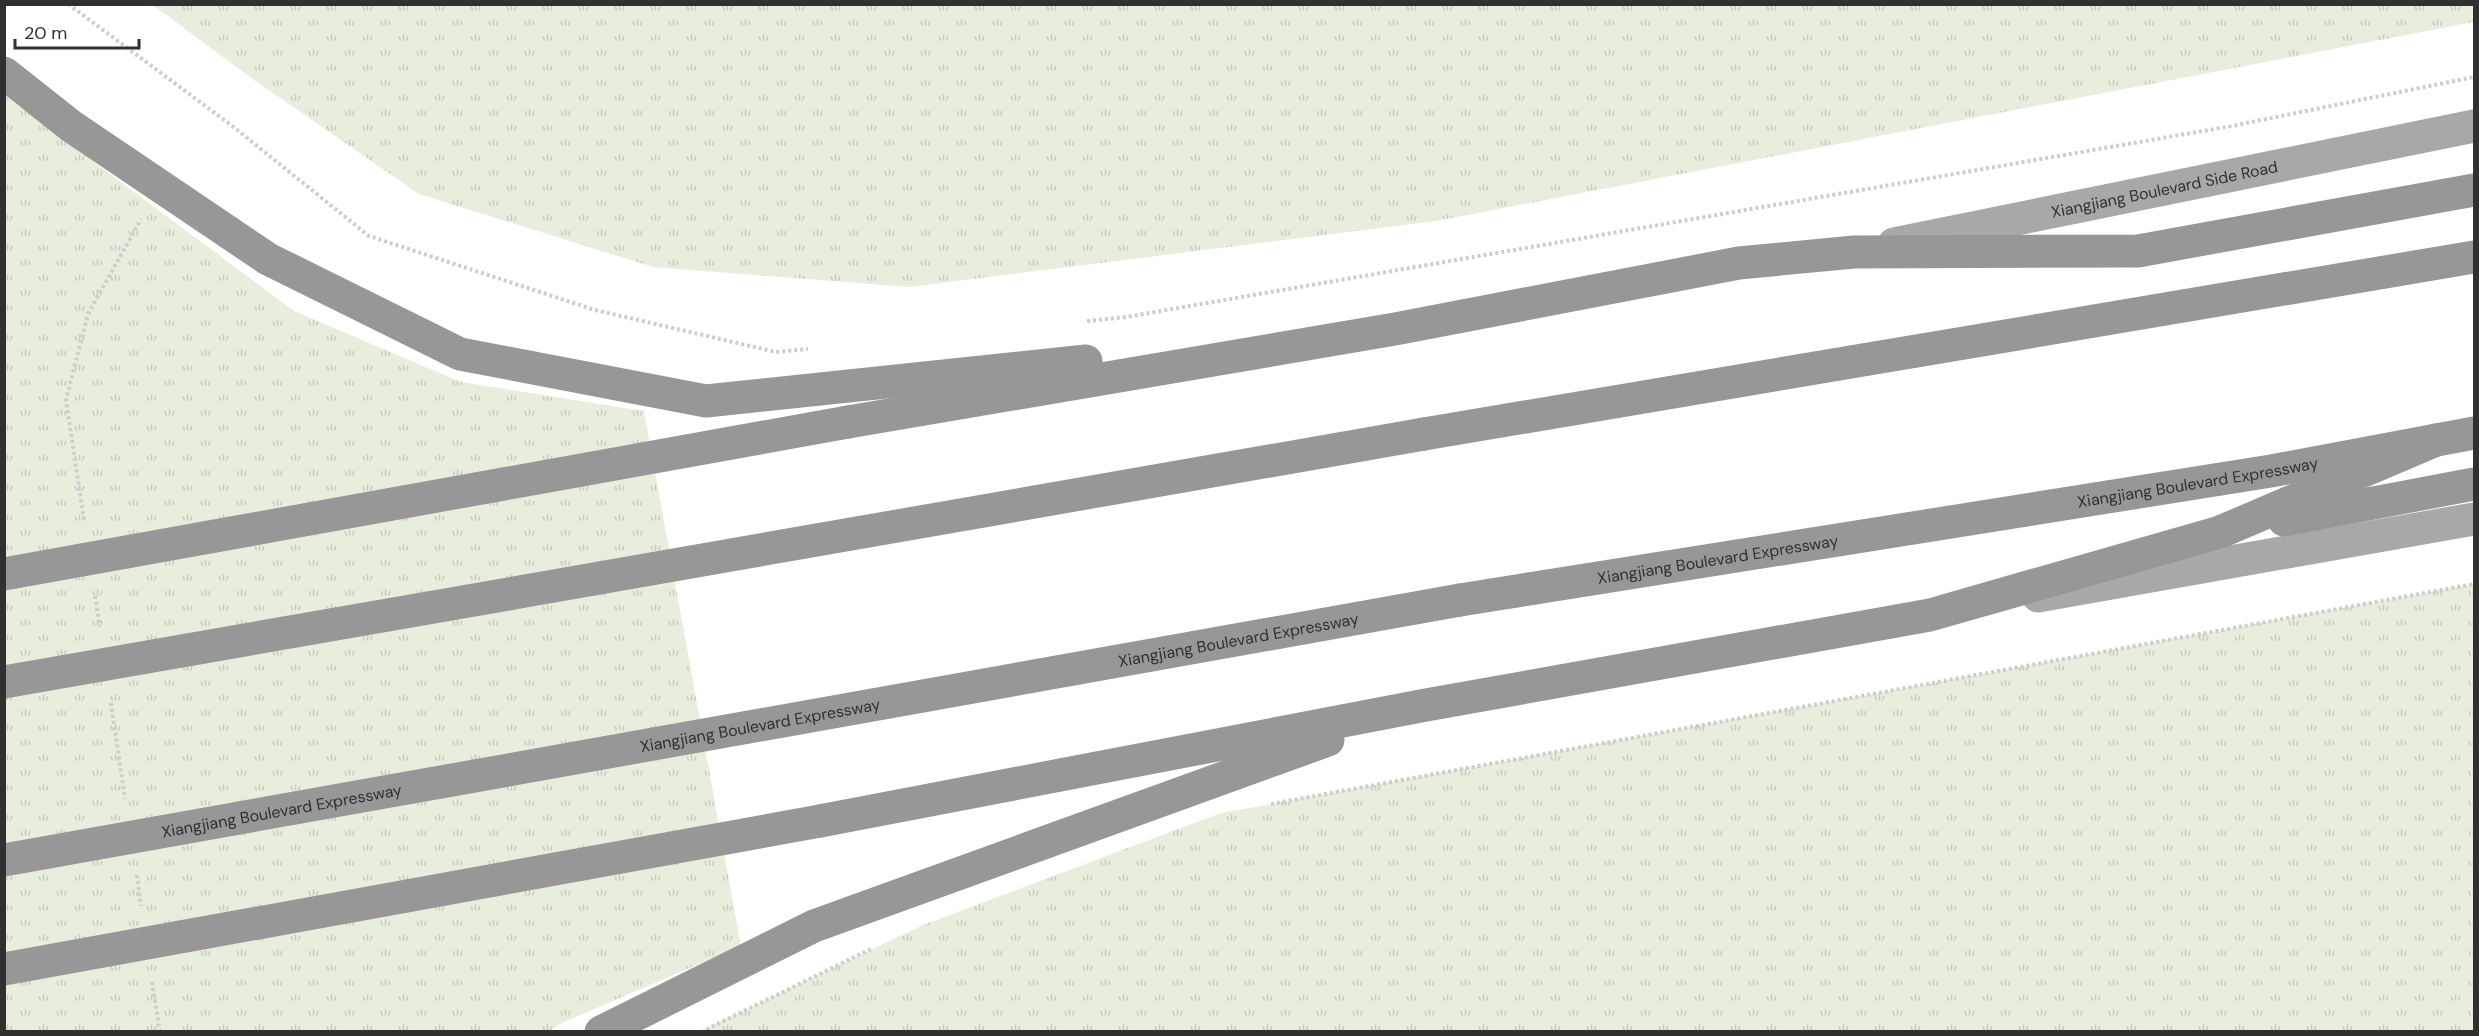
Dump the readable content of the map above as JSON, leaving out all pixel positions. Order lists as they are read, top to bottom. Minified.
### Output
{"streets":{"highway":["Xiangjiang Boulevard Expressway"],"main road":["Xiangjiang Boulevard Side Road"]},"scale_bar":"20 m"}
